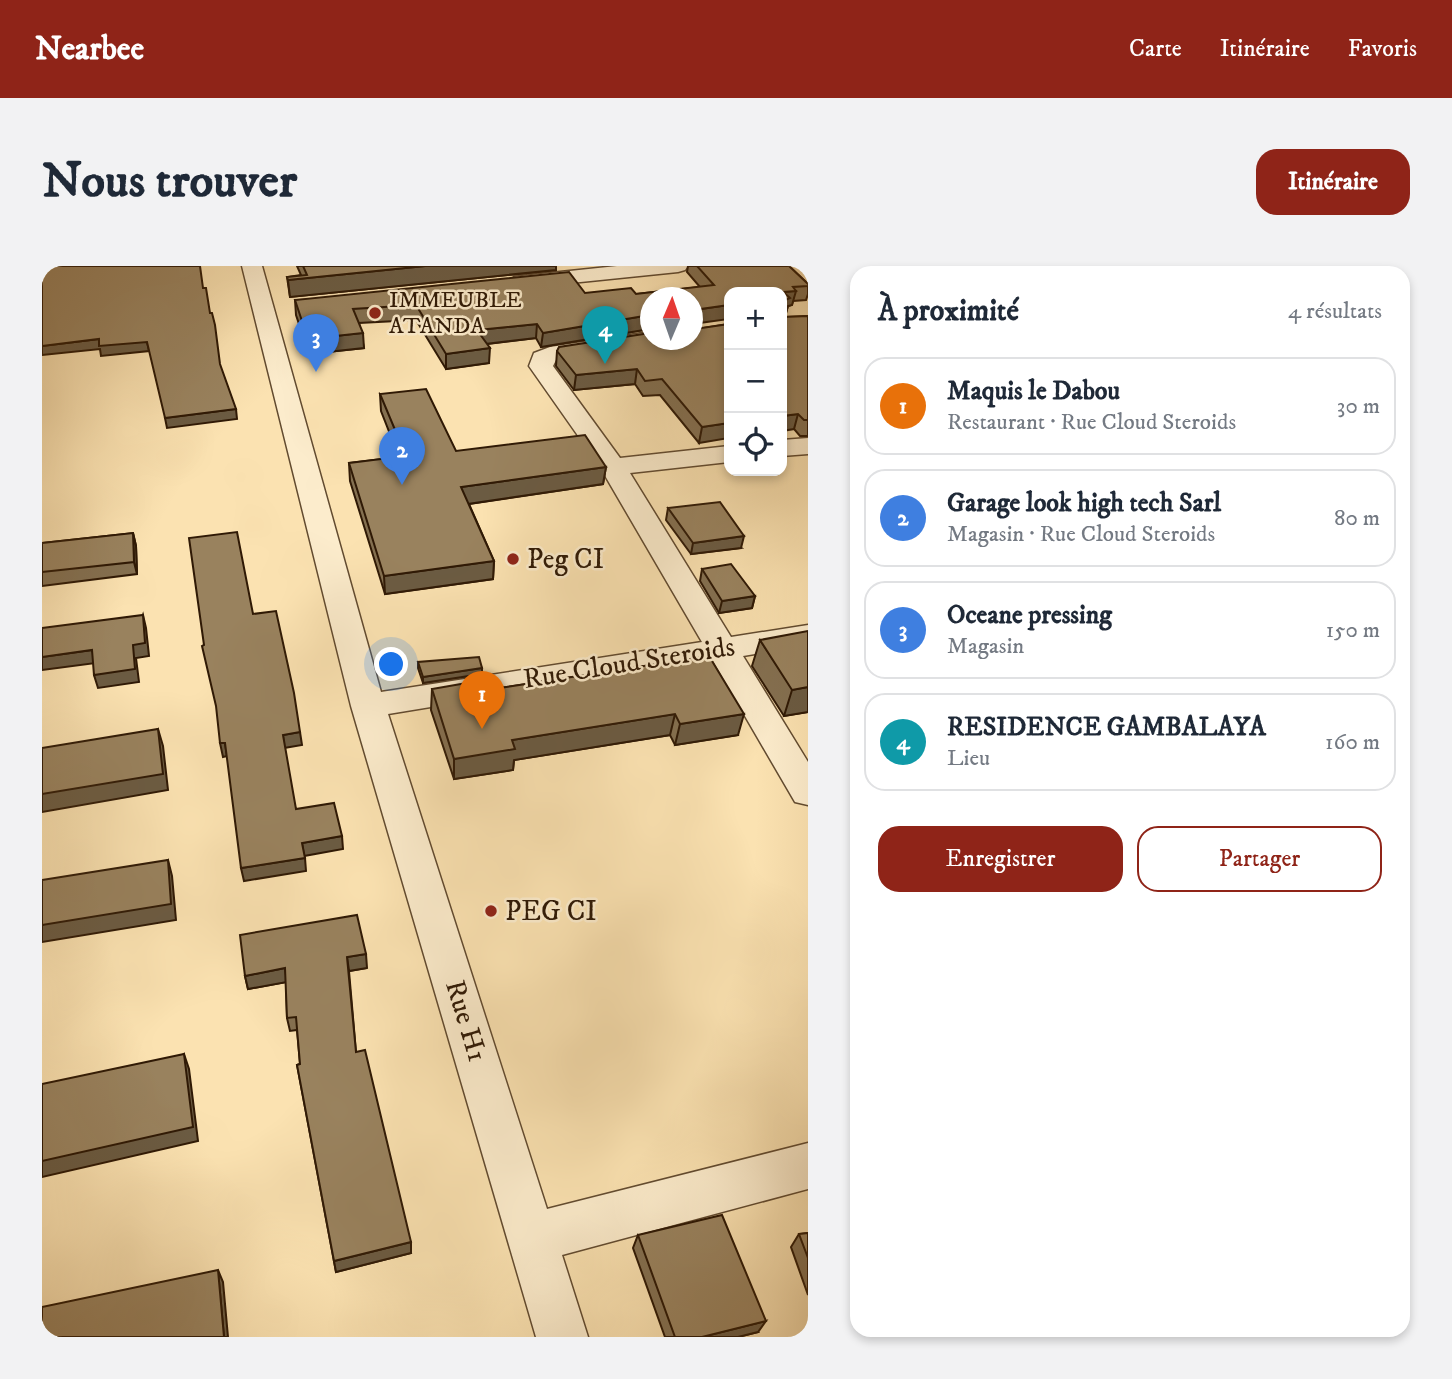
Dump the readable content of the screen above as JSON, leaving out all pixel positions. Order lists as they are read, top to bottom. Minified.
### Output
{"streets":{"street":["Rue Cloud Steroids","Rue H1"]},"crossings":[["Rue Cloud Steroids","Rue H1"]],"places":["IMMEUBLE ATANDA","Peg CI","PEG CI"],"north":"top","page":{"header":"Nearbee","nav":["Carte","Itinéraire","Favoris"],"buttons":["Itinéraire",["Enregistrer","Partager"]],"title":"Nous trouver","heading":["À proximité","4 résultats"],"map_buttons":["+","−"],"pins":["4","3","2","1"],"list":[{"mark":"1","name":"Maquis le Dabou","note":"Restaurant · Rue Cloud Steroids","value":"30 m"},{"mark":"2","name":"Garage look high tech Sarl","note":"Magasin · Rue Cloud Steroids","value":"80 m"},{"mark":"3","name":"Oceane pressing","note":"Magasin","value":"150 m"},{"mark":"4","name":"RESIDENCE GAMBALAYA","note":"Lieu","value":"160 m"}]}}
